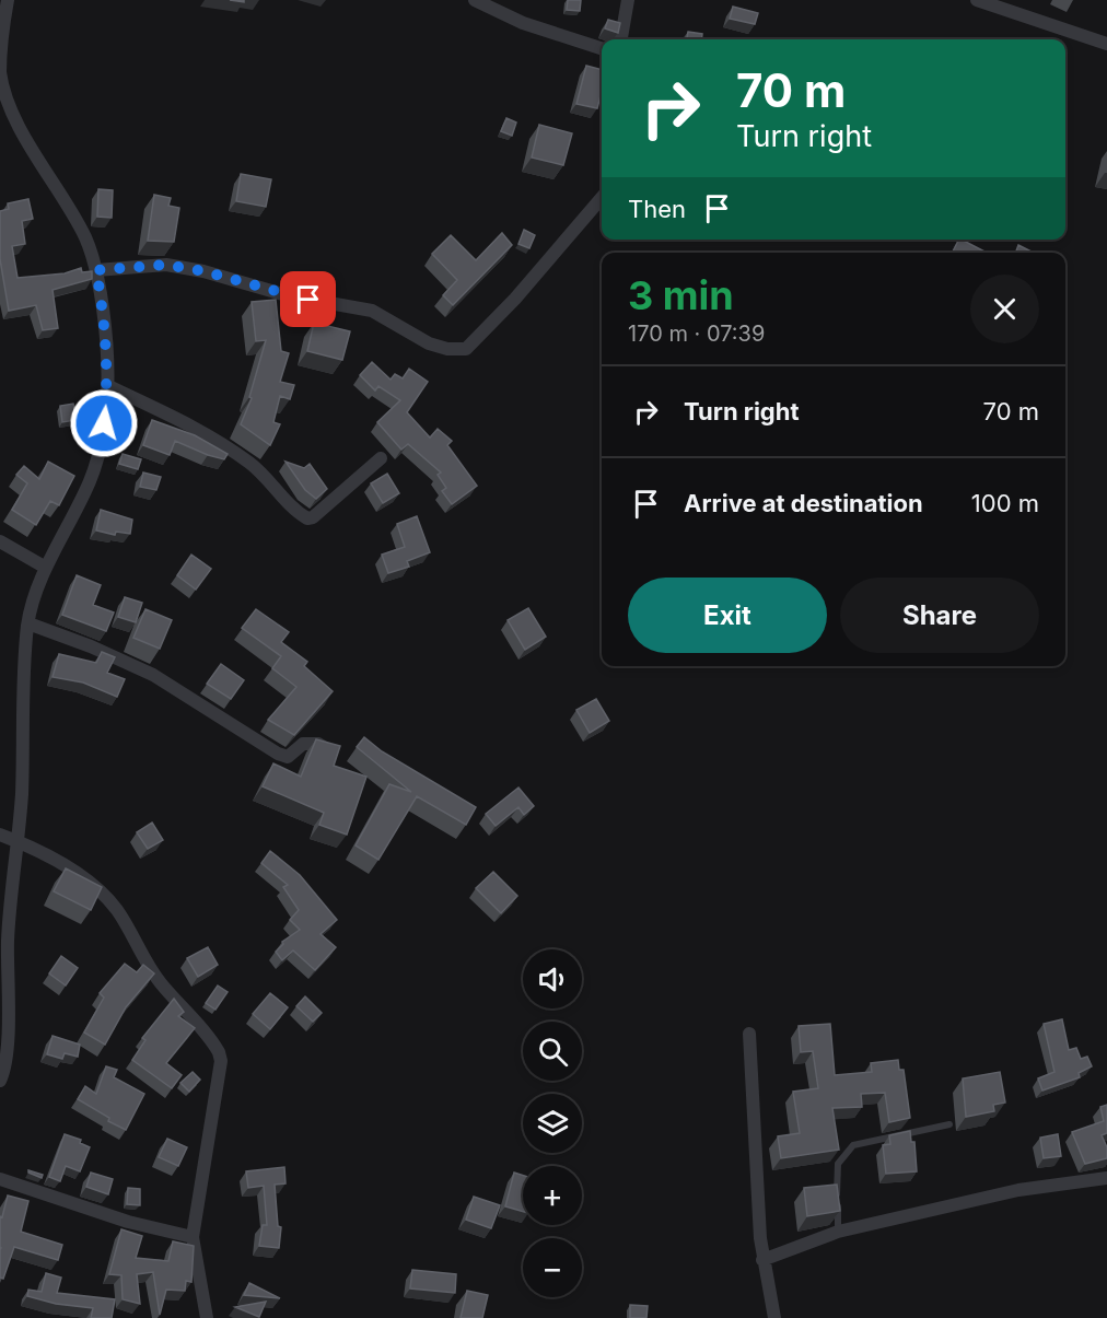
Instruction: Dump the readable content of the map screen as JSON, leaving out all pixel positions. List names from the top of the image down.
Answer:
{
  "page": {
    "turn": ["70 m", "Turn right"],
    "then": "Then",
    "heading": ["3 min", "170 m · 07:39"],
    "list": [
      {
        "name": "Turn right",
        "value": "70 m"
      },
      {
        "name": "Arrive at destination",
        "value": "100 m"
      }
    ],
    "buttons": ["Exit", "Share"],
    "map_buttons": ["+", "−"]
  }
}
